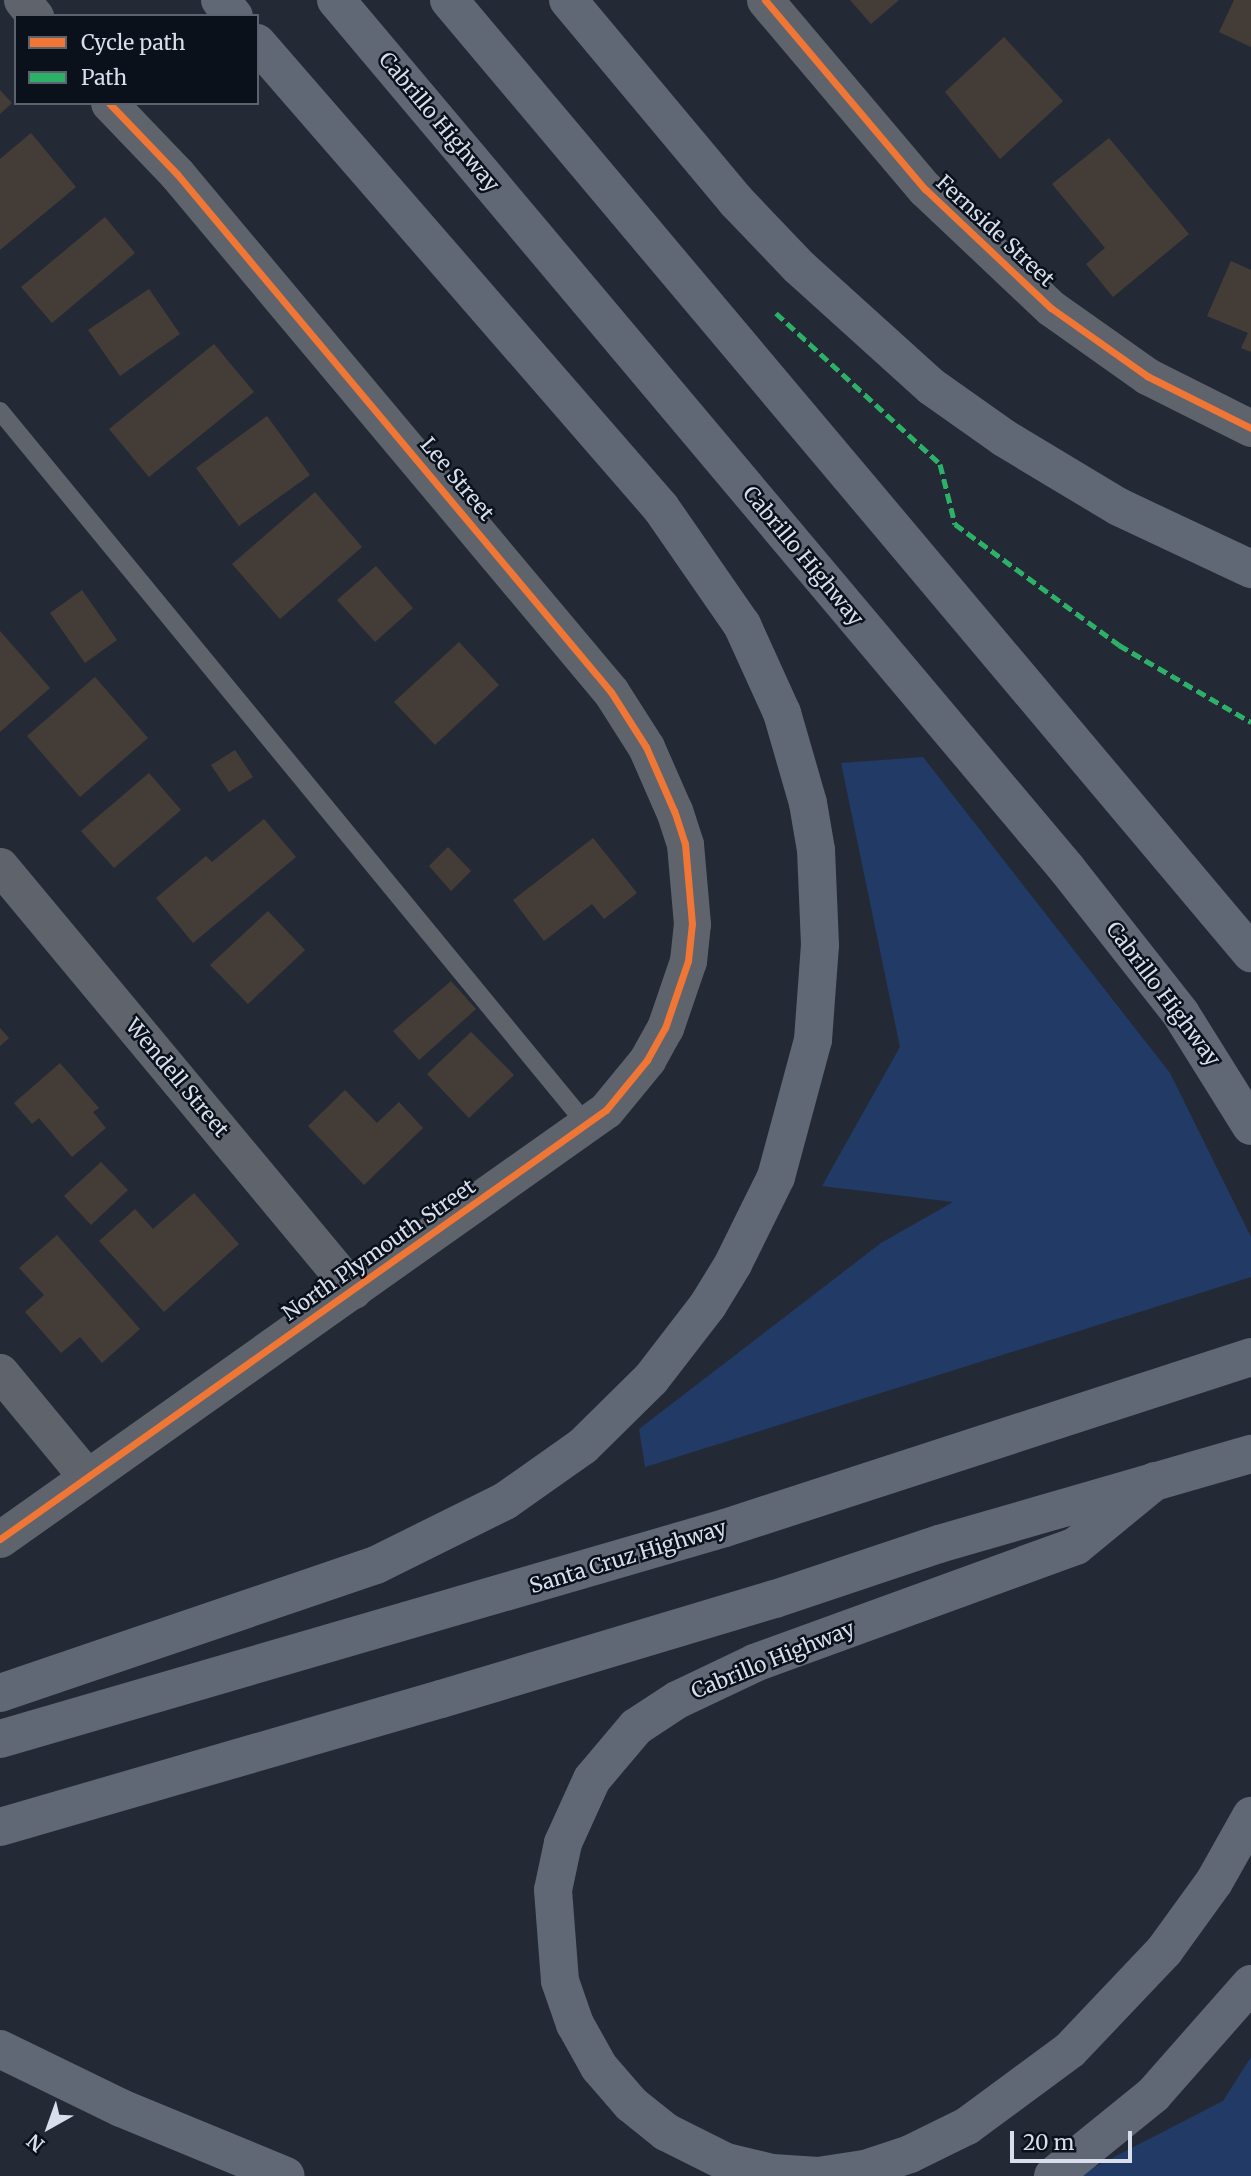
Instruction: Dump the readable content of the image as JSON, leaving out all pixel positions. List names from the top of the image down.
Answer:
{
  "streets": {
    "highway": ["Cabrillo Highway", "Santa Cruz Highway"],
    "street": [
      "Fernside Street",
      "Lee Street",
      "Wendell Street",
      "North Plymouth Street"
    ]
  },
  "crossings": [
    ["Lee Street", "North Plymouth Street"],
    ["Wendell Street", "North Plymouth Street"]
  ],
  "legend": ["Cycle path", "Path"],
  "scale_bar": "20 m",
  "north": "bottom left"
}
